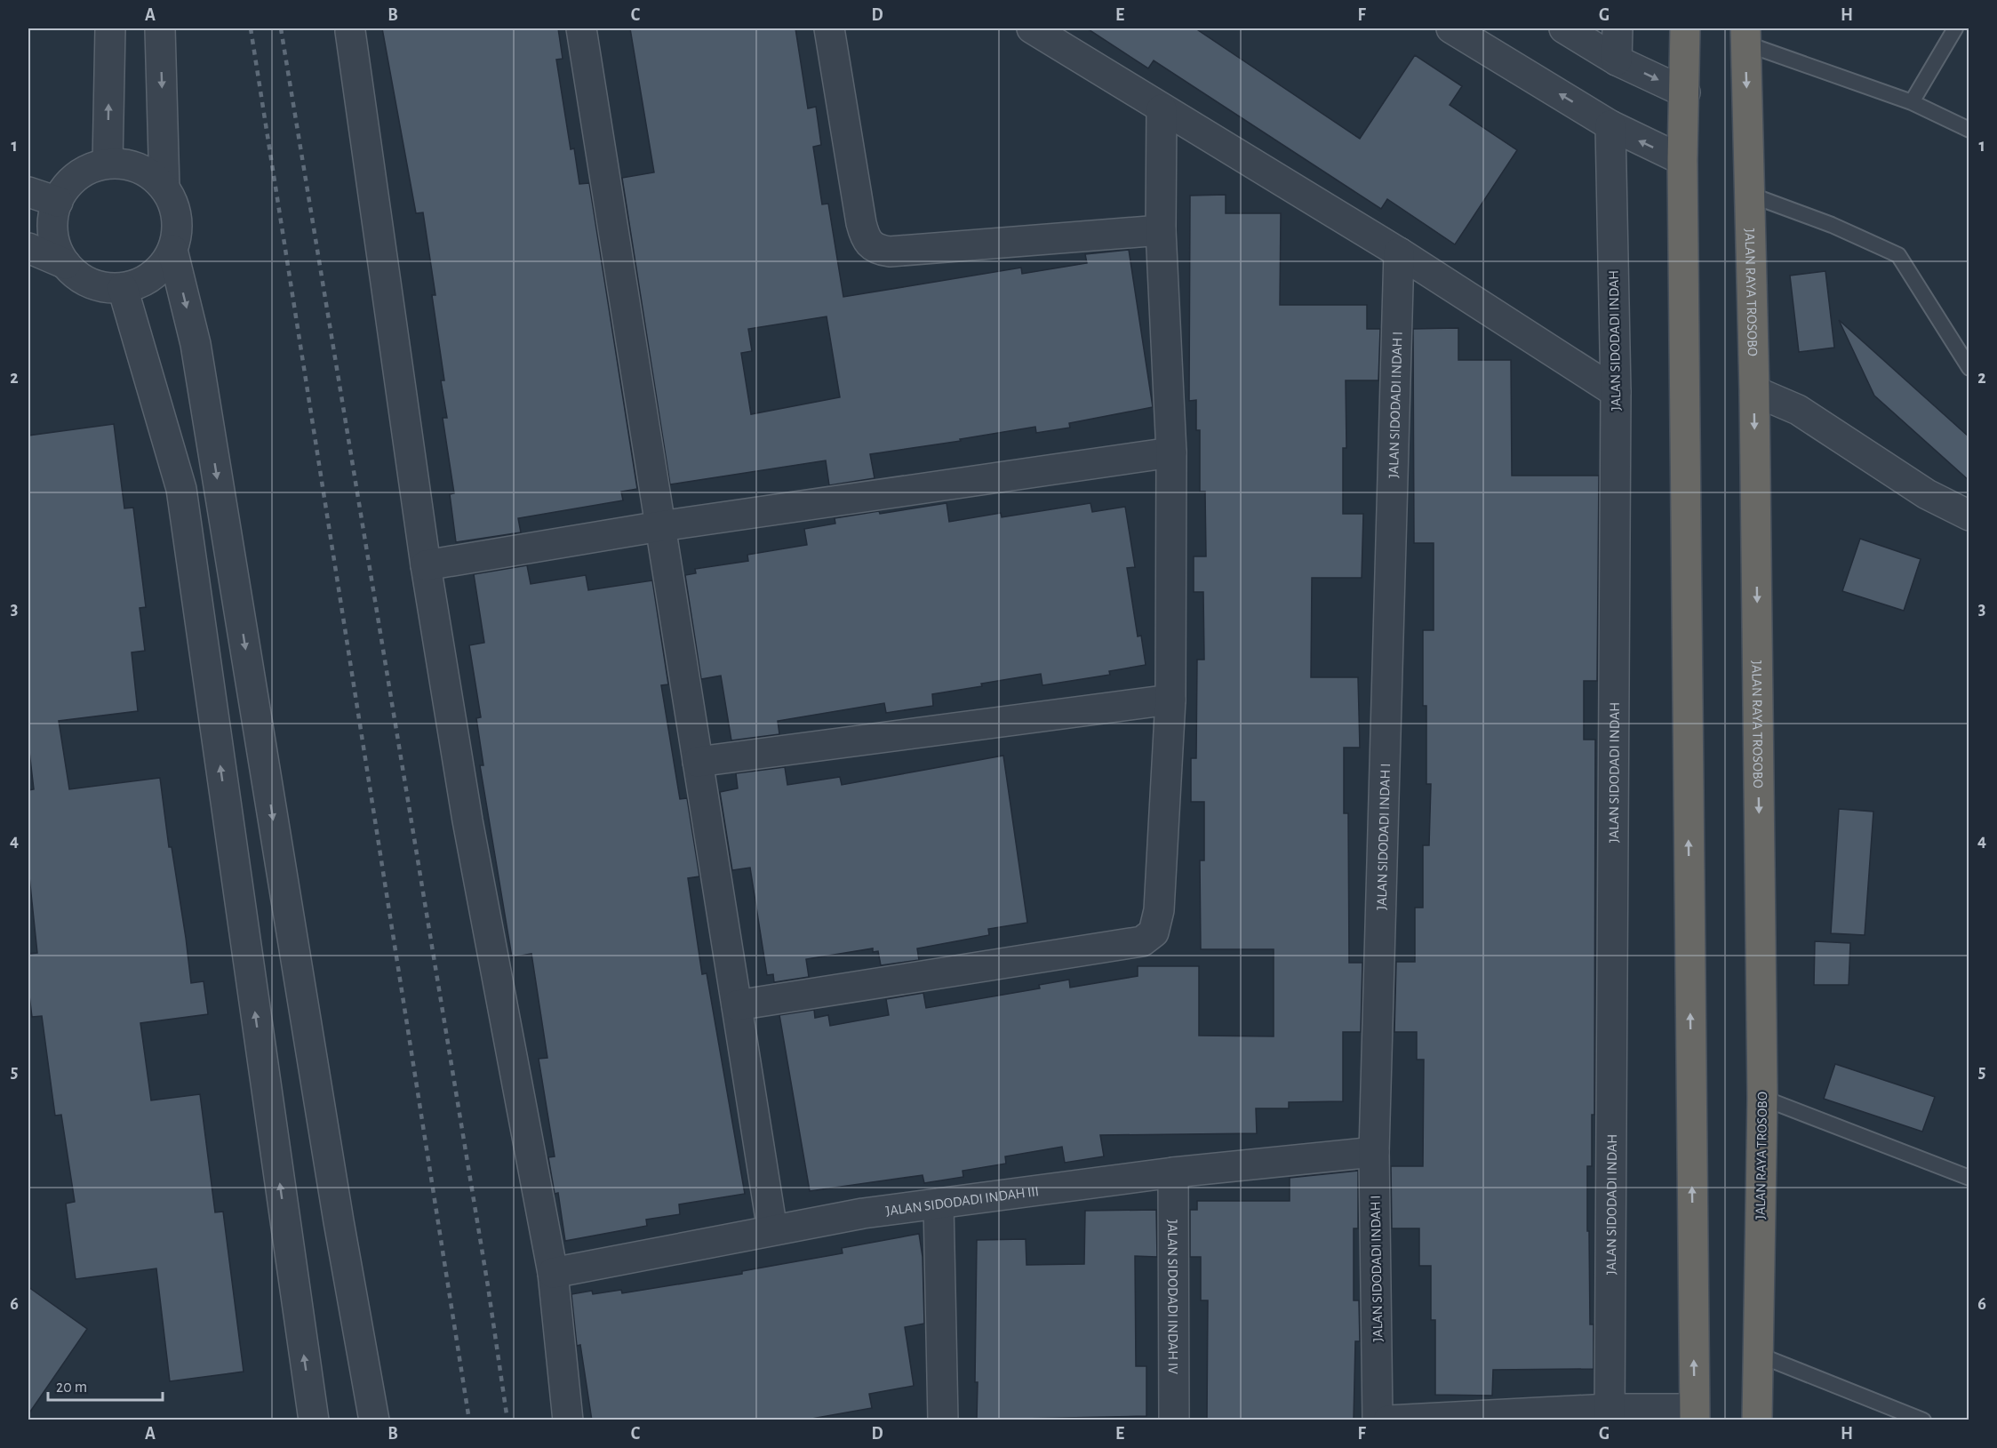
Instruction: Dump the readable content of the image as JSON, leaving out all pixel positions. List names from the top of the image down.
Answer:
{
  "streets": {
    "highway": ["JALAN RAYA TROSOBO"],
    "street": [
      "JALAN SIDODADI INDAH",
      "JALAN SIDODADI INDAH I",
      "JALAN SIDODADI INDAH III",
      "JALAN SIDODADI INDAH IV"
    ]
  },
  "crossings": [
    ["JALAN SIDODADI INDAH I", "JALAN SIDODADI INDAH III"],
    ["JALAN SIDODADI INDAH III", "JALAN SIDODADI INDAH IV"]
  ],
  "scale_bar": "20 m",
  "grid": {
    "columns": [
      "A",
      "B",
      "C",
      "D",
      "E",
      "F",
      "G",
      "H"
    ],
    "rows": [
      "1",
      "2",
      "3",
      "4",
      "5",
      "6"
    ]
  }
}
